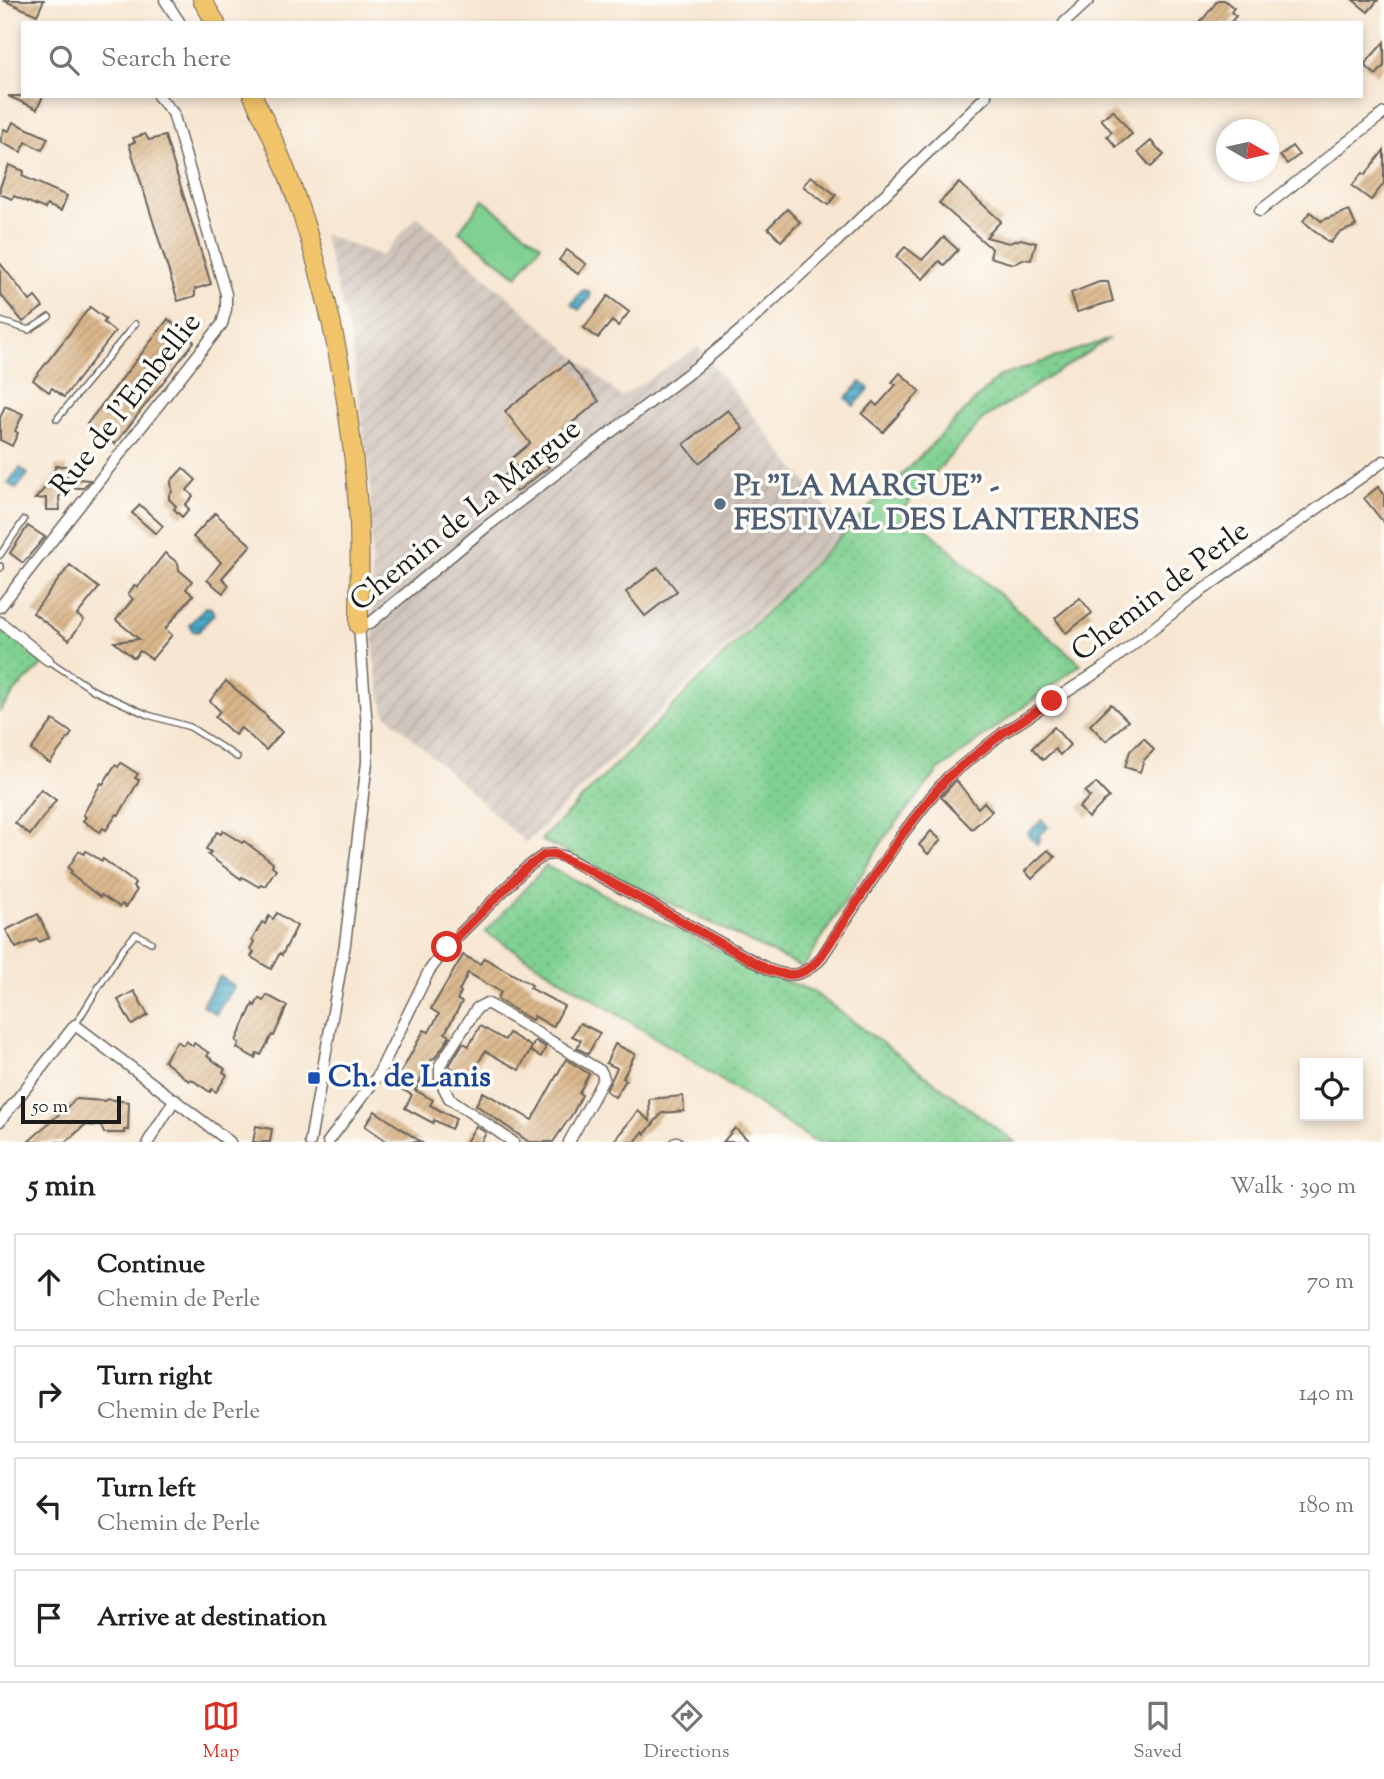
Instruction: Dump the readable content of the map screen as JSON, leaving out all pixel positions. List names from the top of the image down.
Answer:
{
  "streets": {
    "street": ["Rue de l'Embellie", "Chemin de La Margue", "Chemin de Perle"]
  },
  "places": {
    "other": ["P1 \"LA MARGUE\" - FESTIVAL DES LANTERNES"],
    "transit": ["Ch. de Lanis"]
  },
  "scale_bar": "50 m",
  "north": "right",
  "page": {
    "search": "Search here",
    "scale": "50 m",
    "heading": ["5 min", "Walk · 390 m"],
    "list": [
      ["Continue", "Chemin de Perle", "70 m"],
      ["Turn right", "Chemin de Perle", "140 m"],
      ["Turn left", "Chemin de Perle", "180 m"],
      "Arrive at destination"
    ],
    "nav": ["Map", "Directions", "Saved"]
  }
}
